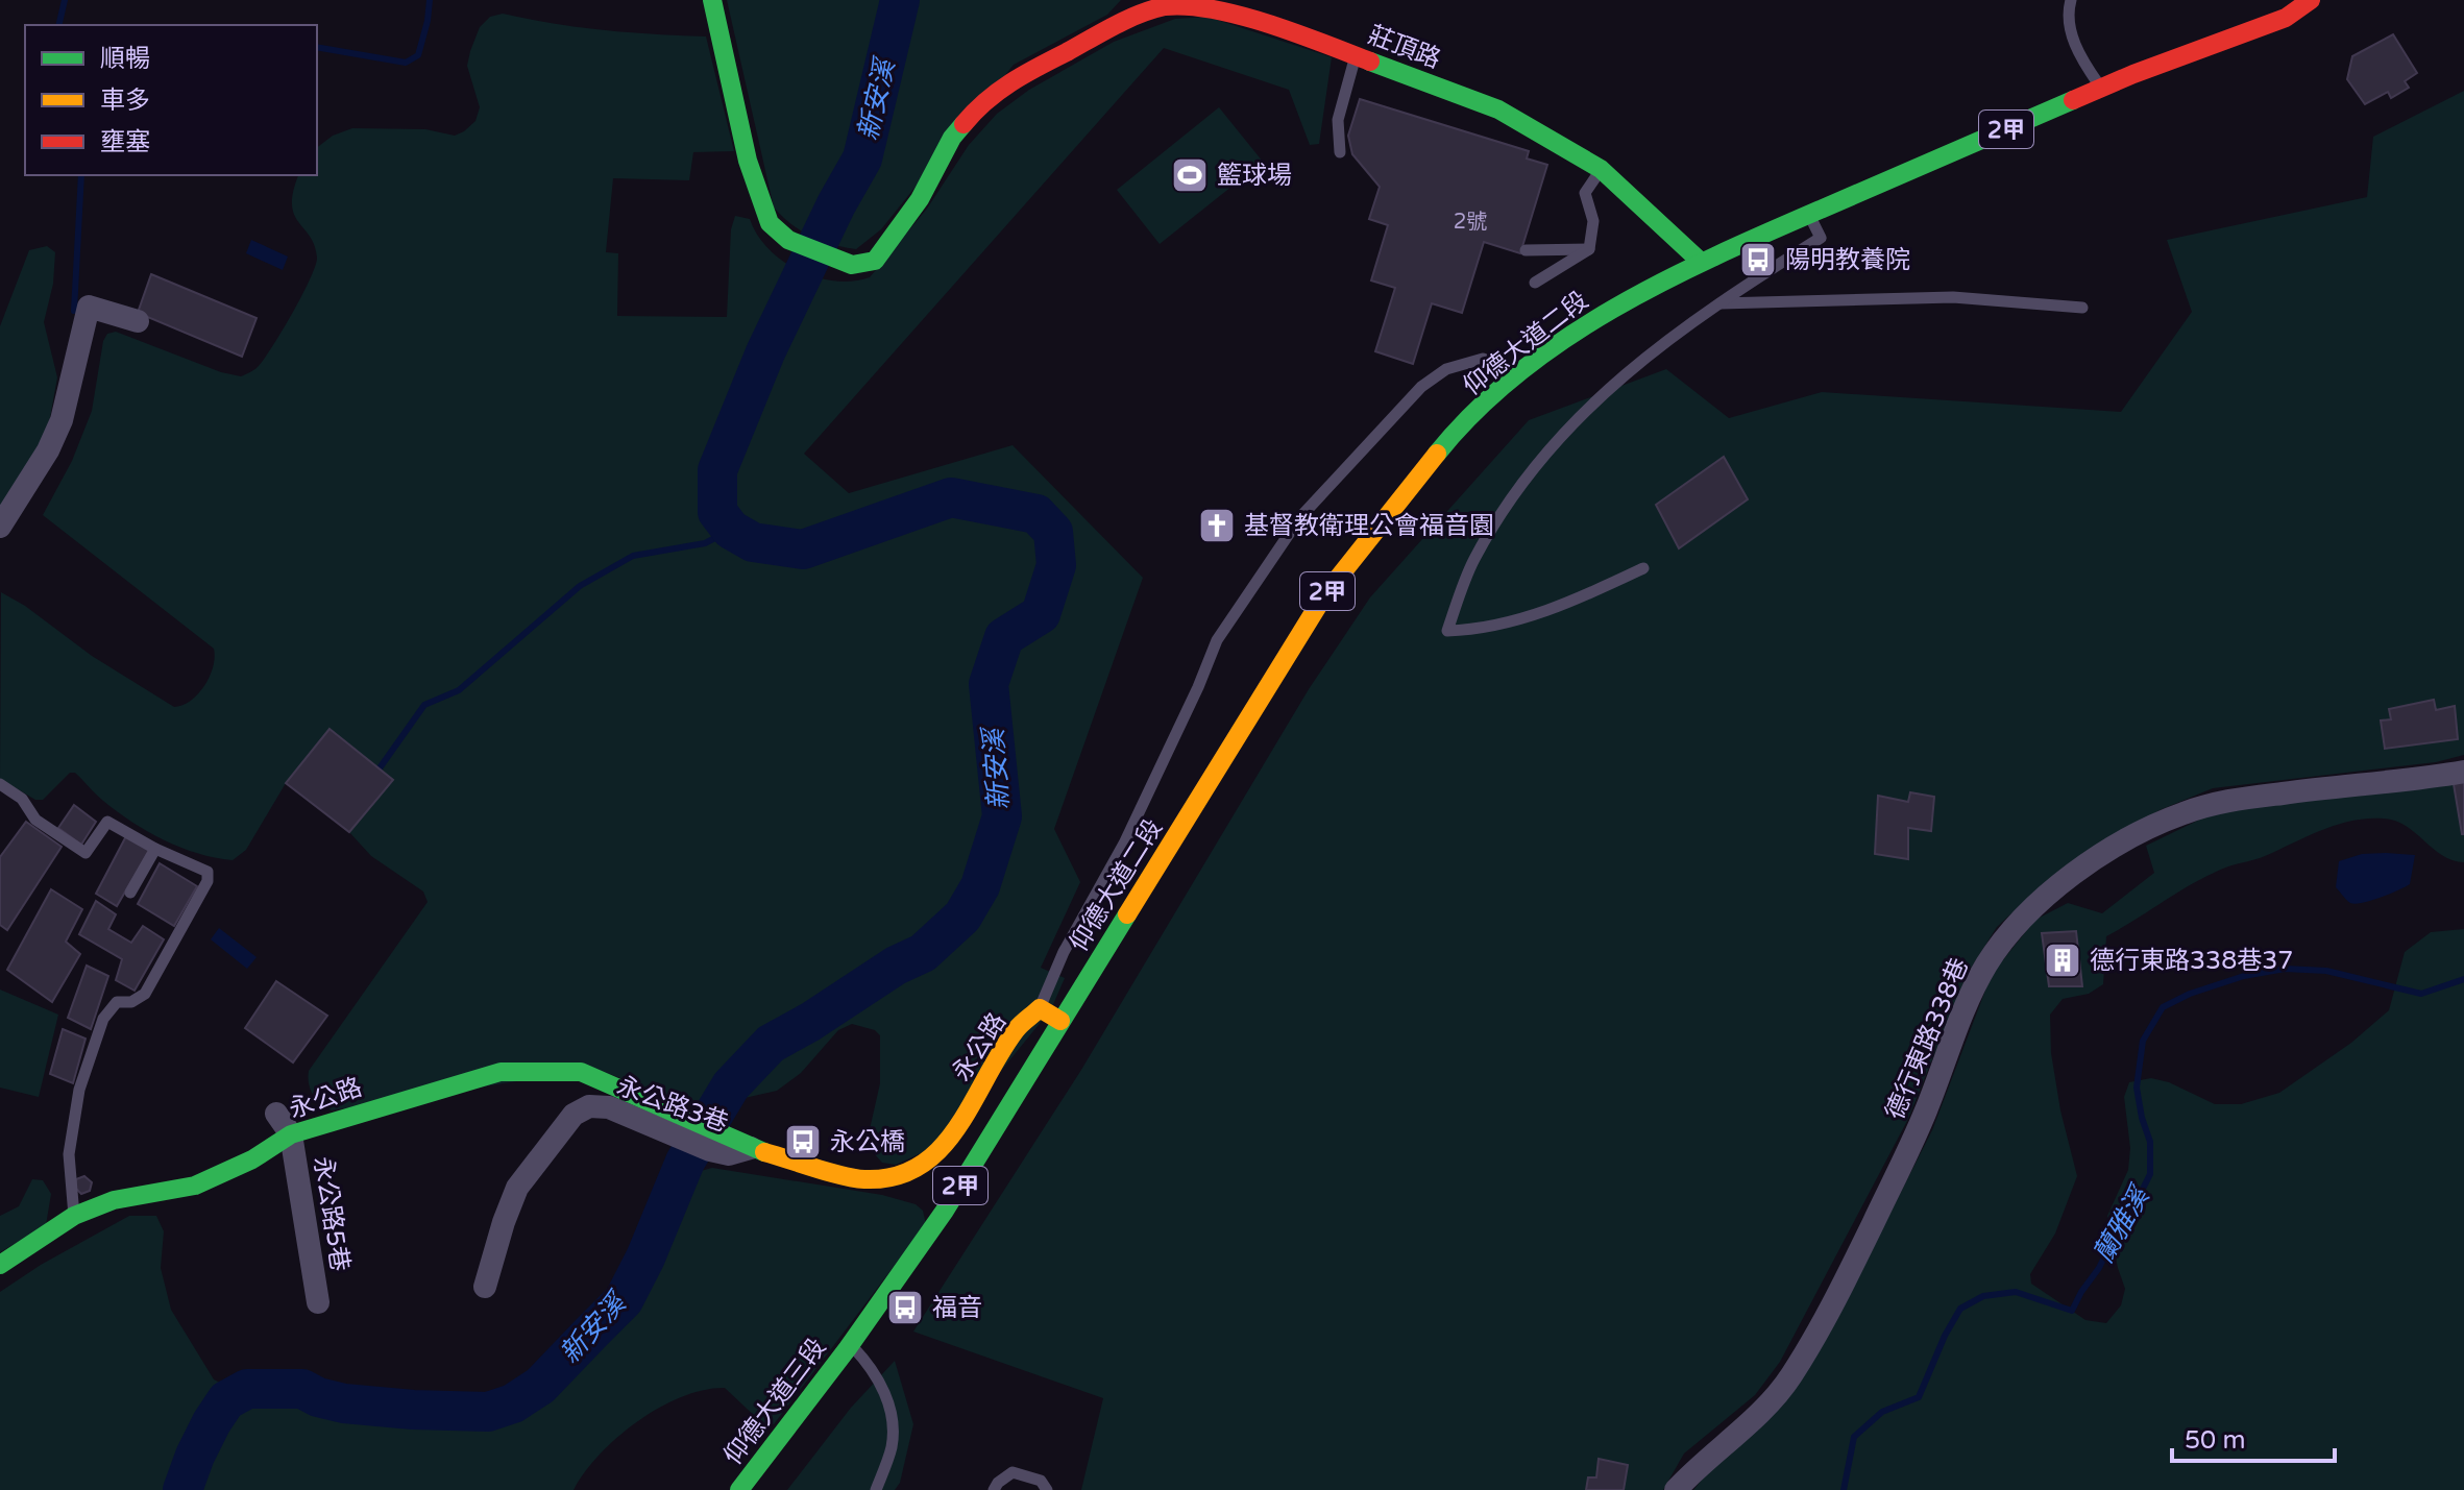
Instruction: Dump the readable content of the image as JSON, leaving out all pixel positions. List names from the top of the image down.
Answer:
{
  "streets": {
    "street": [
      "莊頂路",
      "2甲",
      "仰德大道二段",
      "德行東路338巷",
      "永公路",
      "永公路3巷",
      "永公路5巷",
      "仰德大道三段"
    ]
  },
  "crossings": [
    ["莊頂路", "仰德大道二段"],
    ["仰德大道二段", "永公路"],
    ["仰德大道二段", "仰德大道三段"],
    ["永公路", "永公路3巷"],
    ["永公路", "永公路5巷"]
  ],
  "water": ["新安溪", "蘭雅溪"],
  "places": {
    "sports": ["籃球場"],
    "bus stop": ["陽明教養院", "永公橋", "福音"],
    "church": ["基督教衛理公會福音園"],
    "building": ["德行東路338巷37"]
  },
  "house_numbers": ["2號"],
  "legend": ["順暢", "車多", "壅塞"],
  "scale_bar": "50 m"
}
